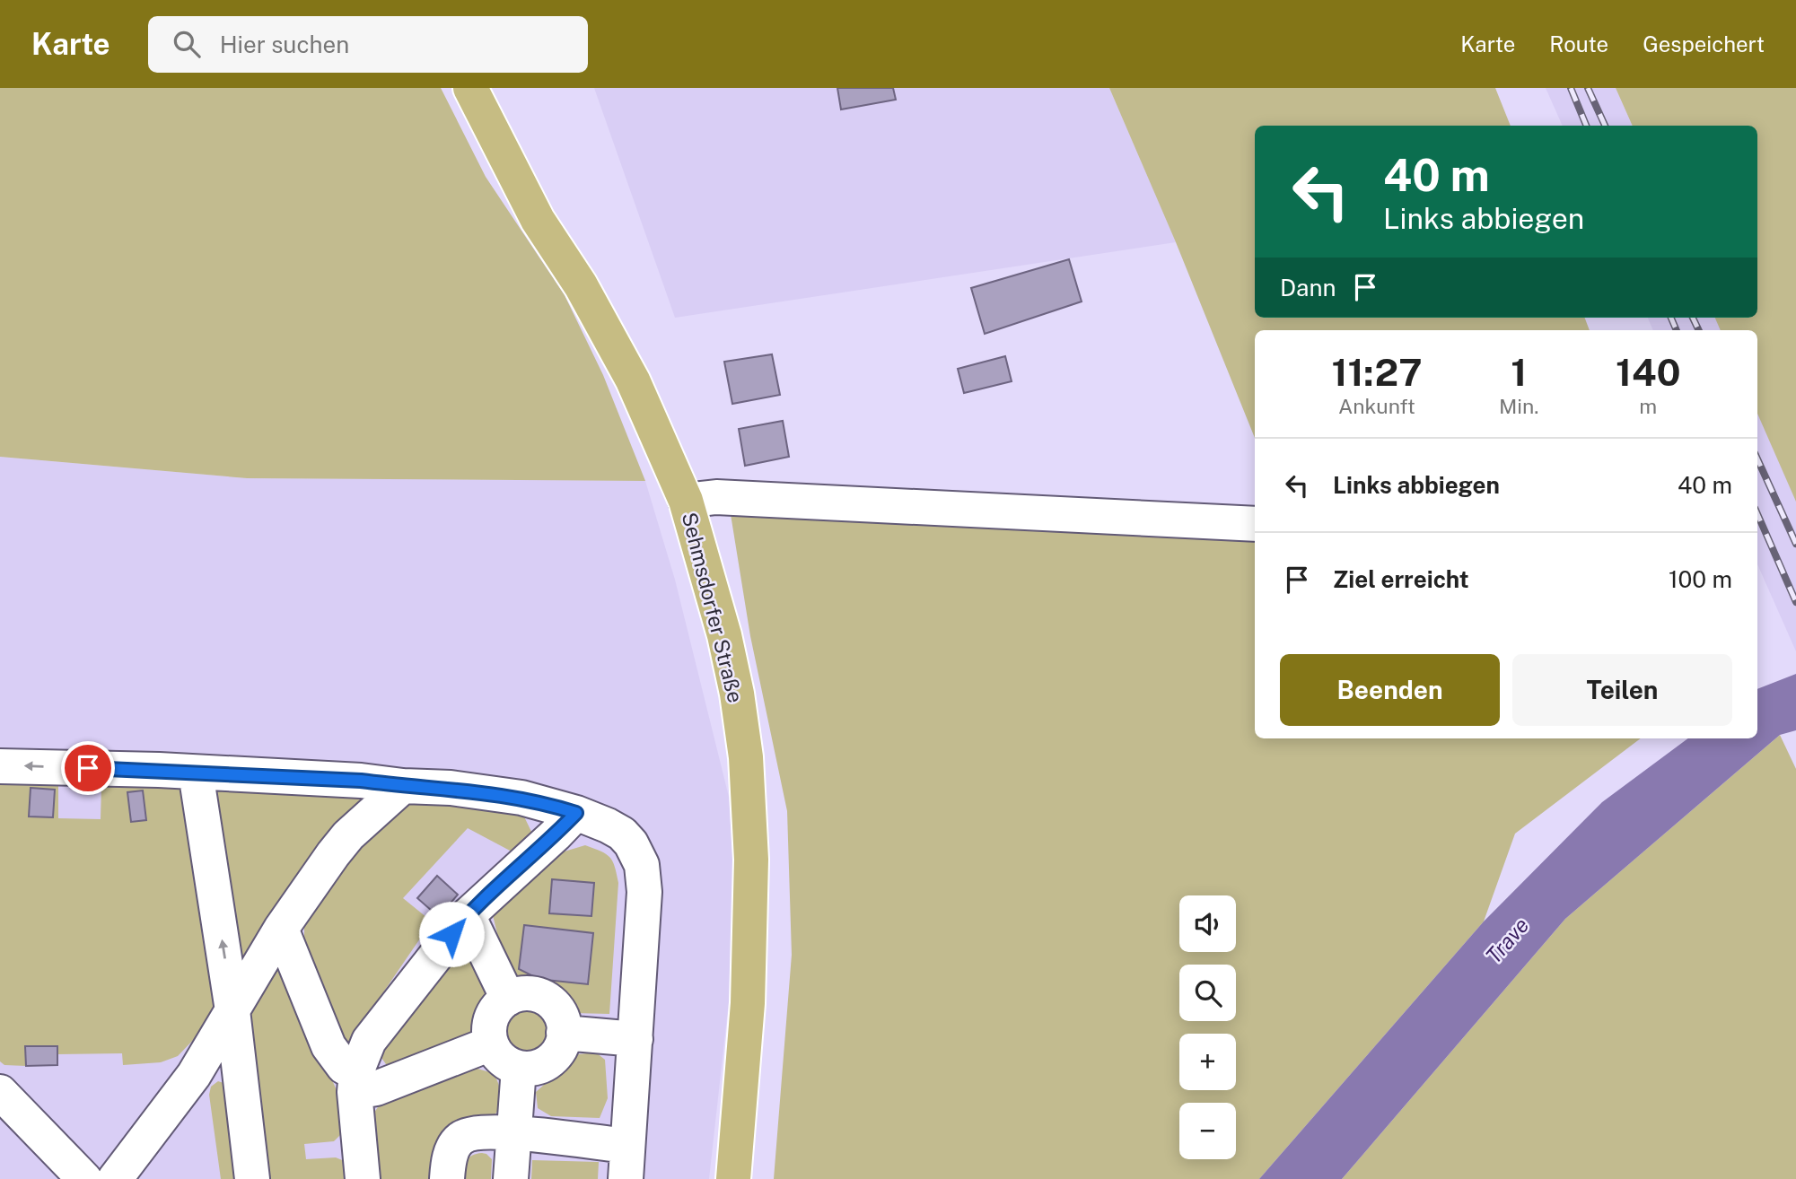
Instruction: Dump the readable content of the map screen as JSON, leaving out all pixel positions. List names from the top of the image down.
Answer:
{
  "streets": {
    "main road": ["Sehmsdorfer Straße"]
  },
  "water": ["Trave"],
  "page": {
    "header": "Karte",
    "search": "Hier suchen",
    "nav": ["Karte", "Route", "Gespeichert"],
    "turn": ["40 m", "Links abbiegen"],
    "then": "Dann",
    "eta": [
      "11:27",
      "Ankunft",
      "1",
      "Min.",
      "140",
      "m"
    ],
    "list": [
      {
        "name": "Links abbiegen",
        "value": "40 m"
      },
      {
        "name": "Ziel erreicht",
        "value": "100 m"
      }
    ],
    "buttons": ["Beenden", "Teilen"],
    "map_buttons": ["+", "−"]
  }
}
